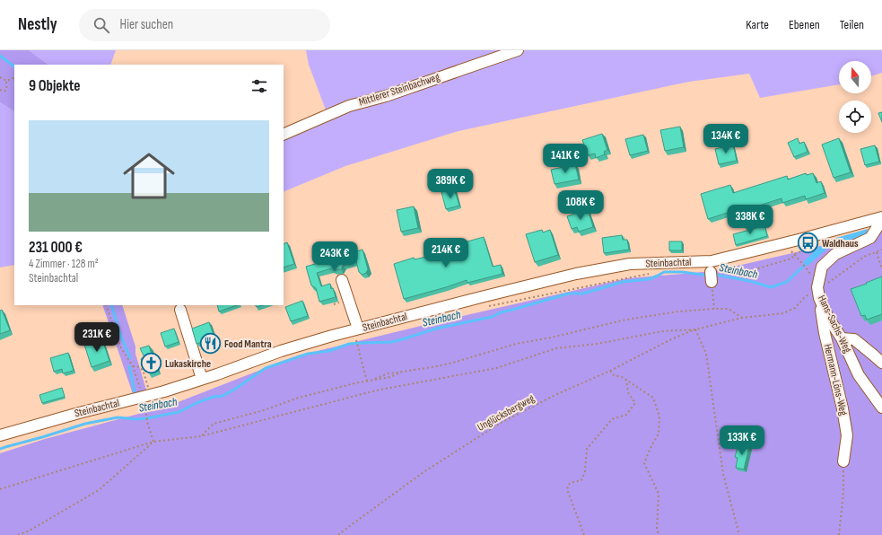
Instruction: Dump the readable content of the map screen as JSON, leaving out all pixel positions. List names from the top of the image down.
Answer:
{
  "streets": {
    "street": [
      "Mittlerer Steinbachweg",
      "Steinbachtal",
      "Hans-Sachs-Weg",
      "Hermann-Löns-Weg"
    ],
    "path": ["Unglücksbergweg"]
  },
  "crossings": [
    ["Steinbachtal", "Hans-Sachs-Weg"],
    ["Hans-Sachs-Weg", "Hermann-Löns-Weg"]
  ],
  "water": ["Steinbach"],
  "places": {
    "bus stop": ["Waldhaus"],
    "restaurant": ["Food Mantra"],
    "church": ["Lukaskirche"]
  },
  "north": "top",
  "page": {
    "header": "Nestly",
    "search": "Hier suchen",
    "nav": ["Karte", "Ebenen", "Teilen"],
    "heading": "9 Objekte",
    "list": [
      {
        "name": "231 000 €",
        "note": "4 Zimmer · 128 m² · Steinbachtal"
      }
    ],
    "price": [
      "134K €",
      "141K €",
      "389K €",
      "108K €",
      "338K €",
      "214K €",
      "243K €",
      "231K €",
      "133K €"
    ]
  }
}
